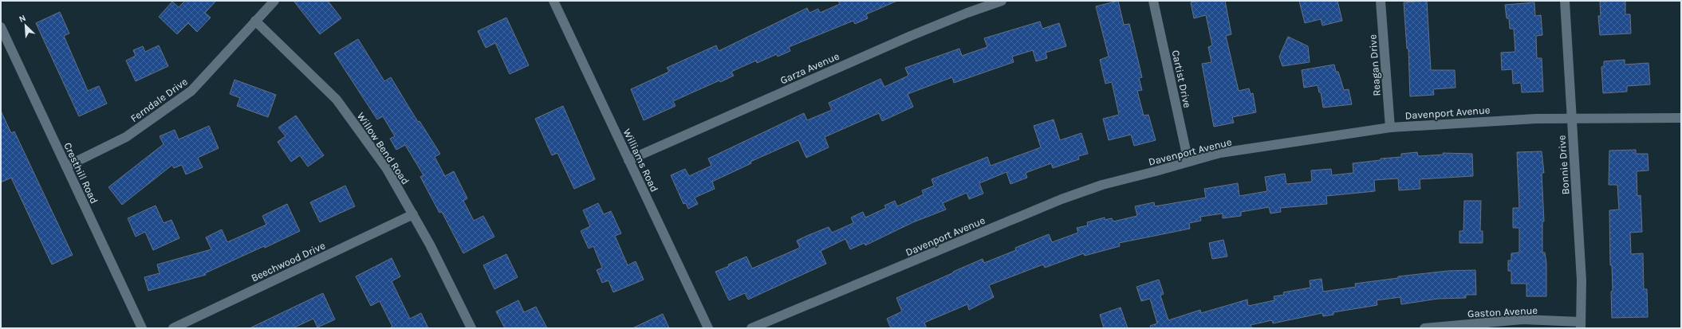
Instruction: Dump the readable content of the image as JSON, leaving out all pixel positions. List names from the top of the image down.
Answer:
{
  "streets": {
    "street": [
      "Reagan Drive",
      "Garza Avenue",
      "Cartist Drive",
      "Ferndale Drive",
      "Davenport Avenue",
      "Willow Bend Road",
      "Williams Road",
      "Bonnie Drive",
      "Cresthill Road",
      "Beechwood Drive",
      "Gaston Avenue"
    ]
  },
  "crossings": [
    ["Reagan Drive", "Davenport Avenue"],
    ["Garza Avenue", "Williams Road"],
    ["Cartist Drive", "Davenport Avenue"],
    ["Ferndale Drive", "Willow Bend Road"],
    ["Ferndale Drive", "Cresthill Road"],
    ["Davenport Avenue", "Bonnie Drive"],
    ["Willow Bend Road", "Beechwood Drive"],
    ["Bonnie Drive", "Gaston Avenue"]
  ],
  "north": "top left"
}
